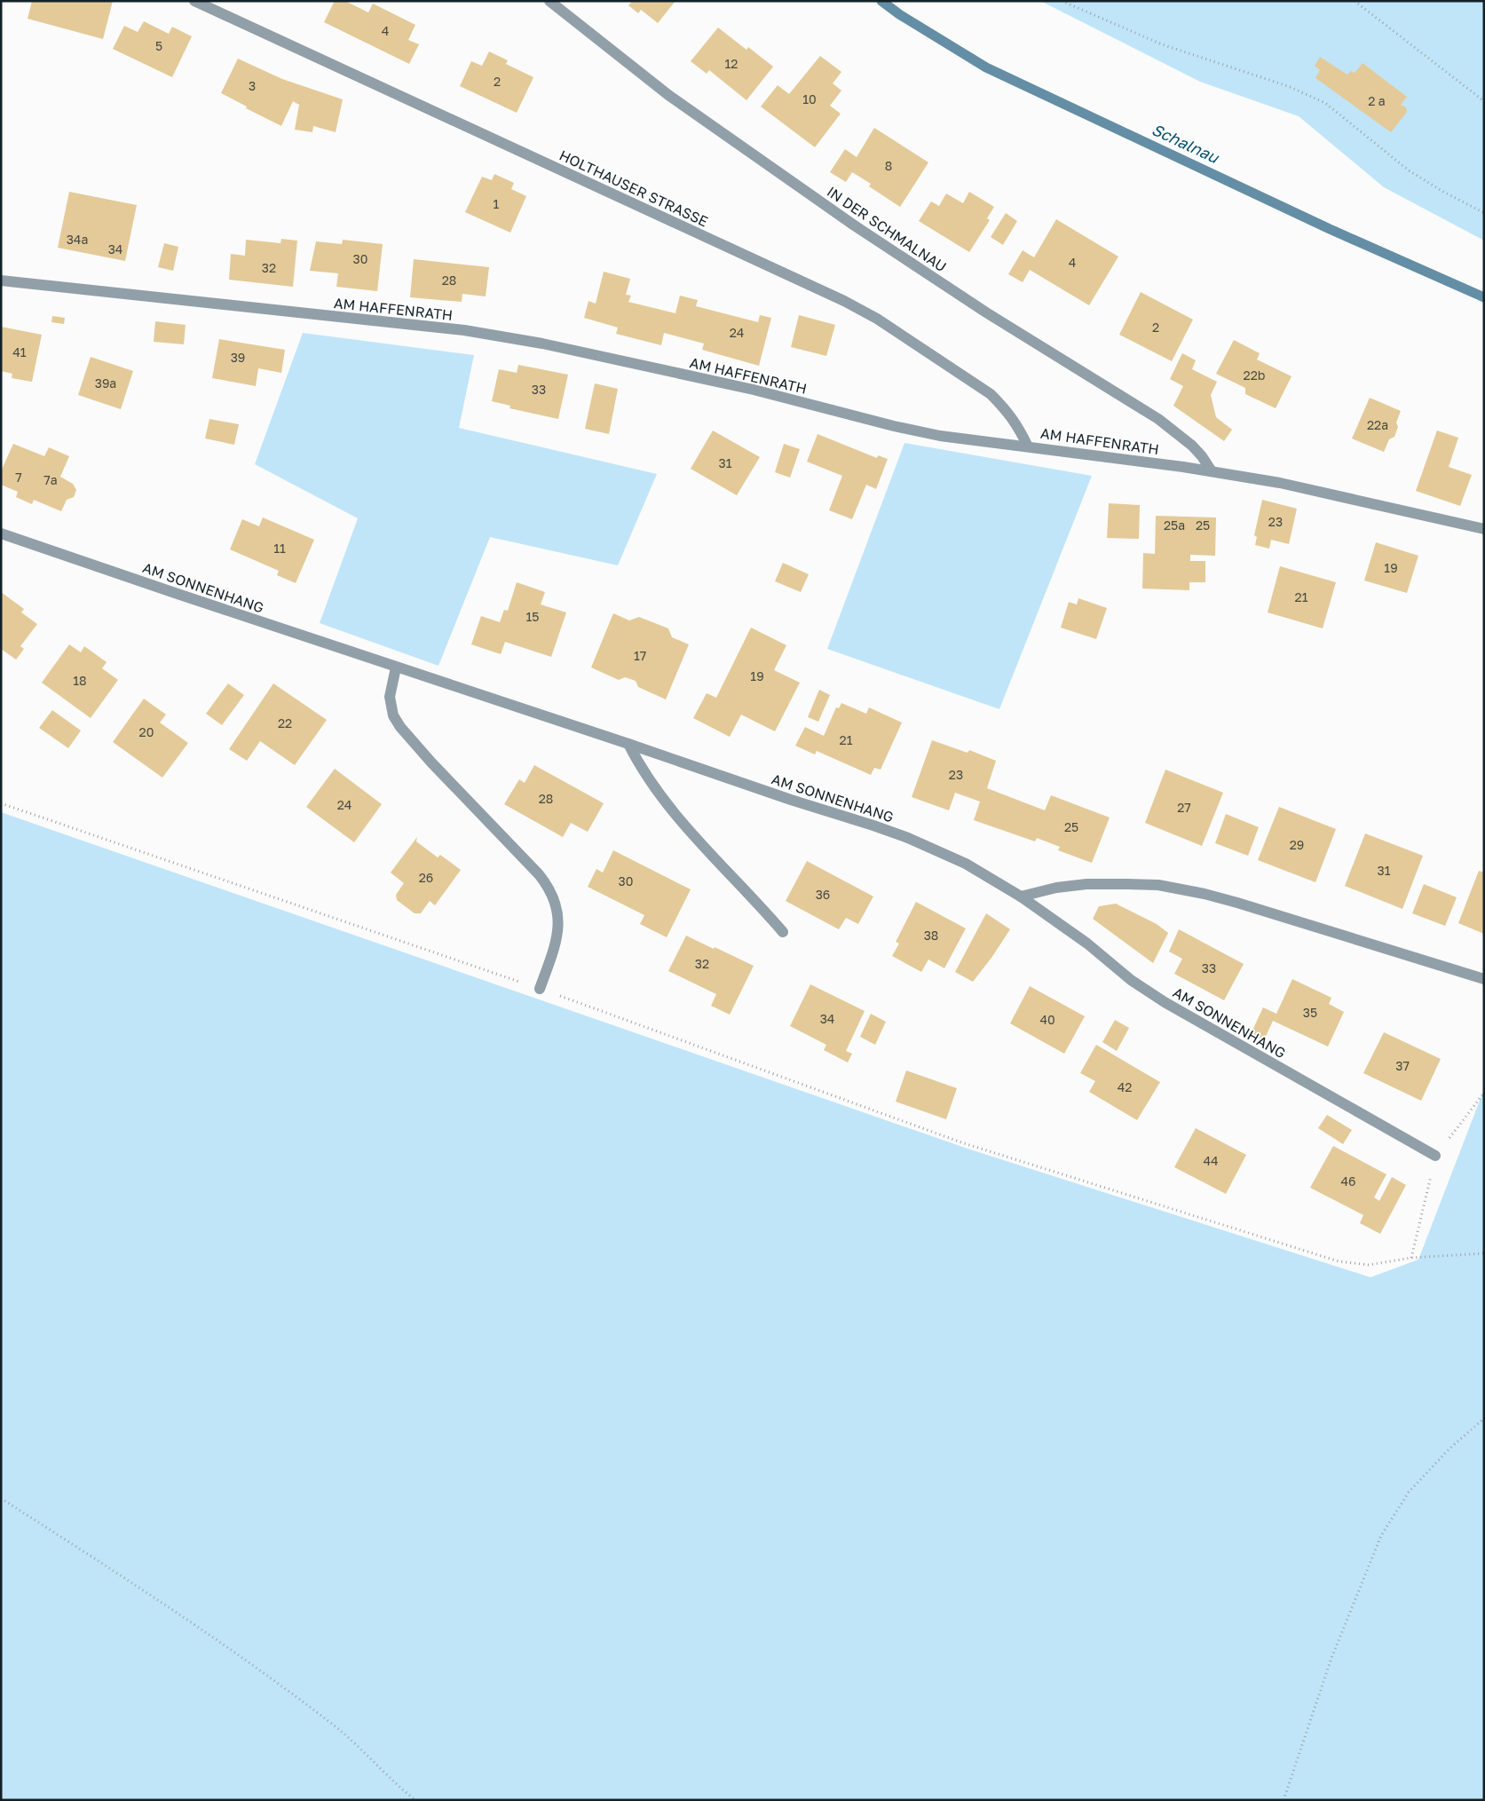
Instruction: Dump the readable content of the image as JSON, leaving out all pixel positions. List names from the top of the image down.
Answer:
{
  "streets": {
    "street": [
      "HOLTHAUSER STRASSE",
      "IN DER SCHMALNAU",
      "AM HAFFENRATH",
      "AM SONNENHANG"
    ]
  },
  "crossings": [
    ["HOLTHAUSER STRASSE", "AM HAFFENRATH"],
    ["IN DER SCHMALNAU", "AM HAFFENRATH"]
  ],
  "water": ["Schalnau"],
  "house_numbers": [
    "4",
    "5",
    "12",
    "2",
    "3",
    "10",
    "2 a",
    "8",
    "1",
    "34a",
    "34",
    "30",
    "4",
    "32",
    "28",
    "2",
    "24",
    "41",
    "39",
    "22b",
    "39a",
    "33",
    "22a",
    "31",
    "7",
    "7a",
    "23",
    "25a",
    "25",
    "11",
    "19",
    "21",
    "15",
    "17",
    "19",
    "18",
    "22",
    "20",
    "21",
    "23",
    "28",
    "24",
    "27",
    "25",
    "29",
    "31",
    "26",
    "30",
    "36",
    "38",
    "32",
    "33",
    "35",
    "34",
    "40",
    "37",
    "42",
    "44",
    "46"
  ]
}
